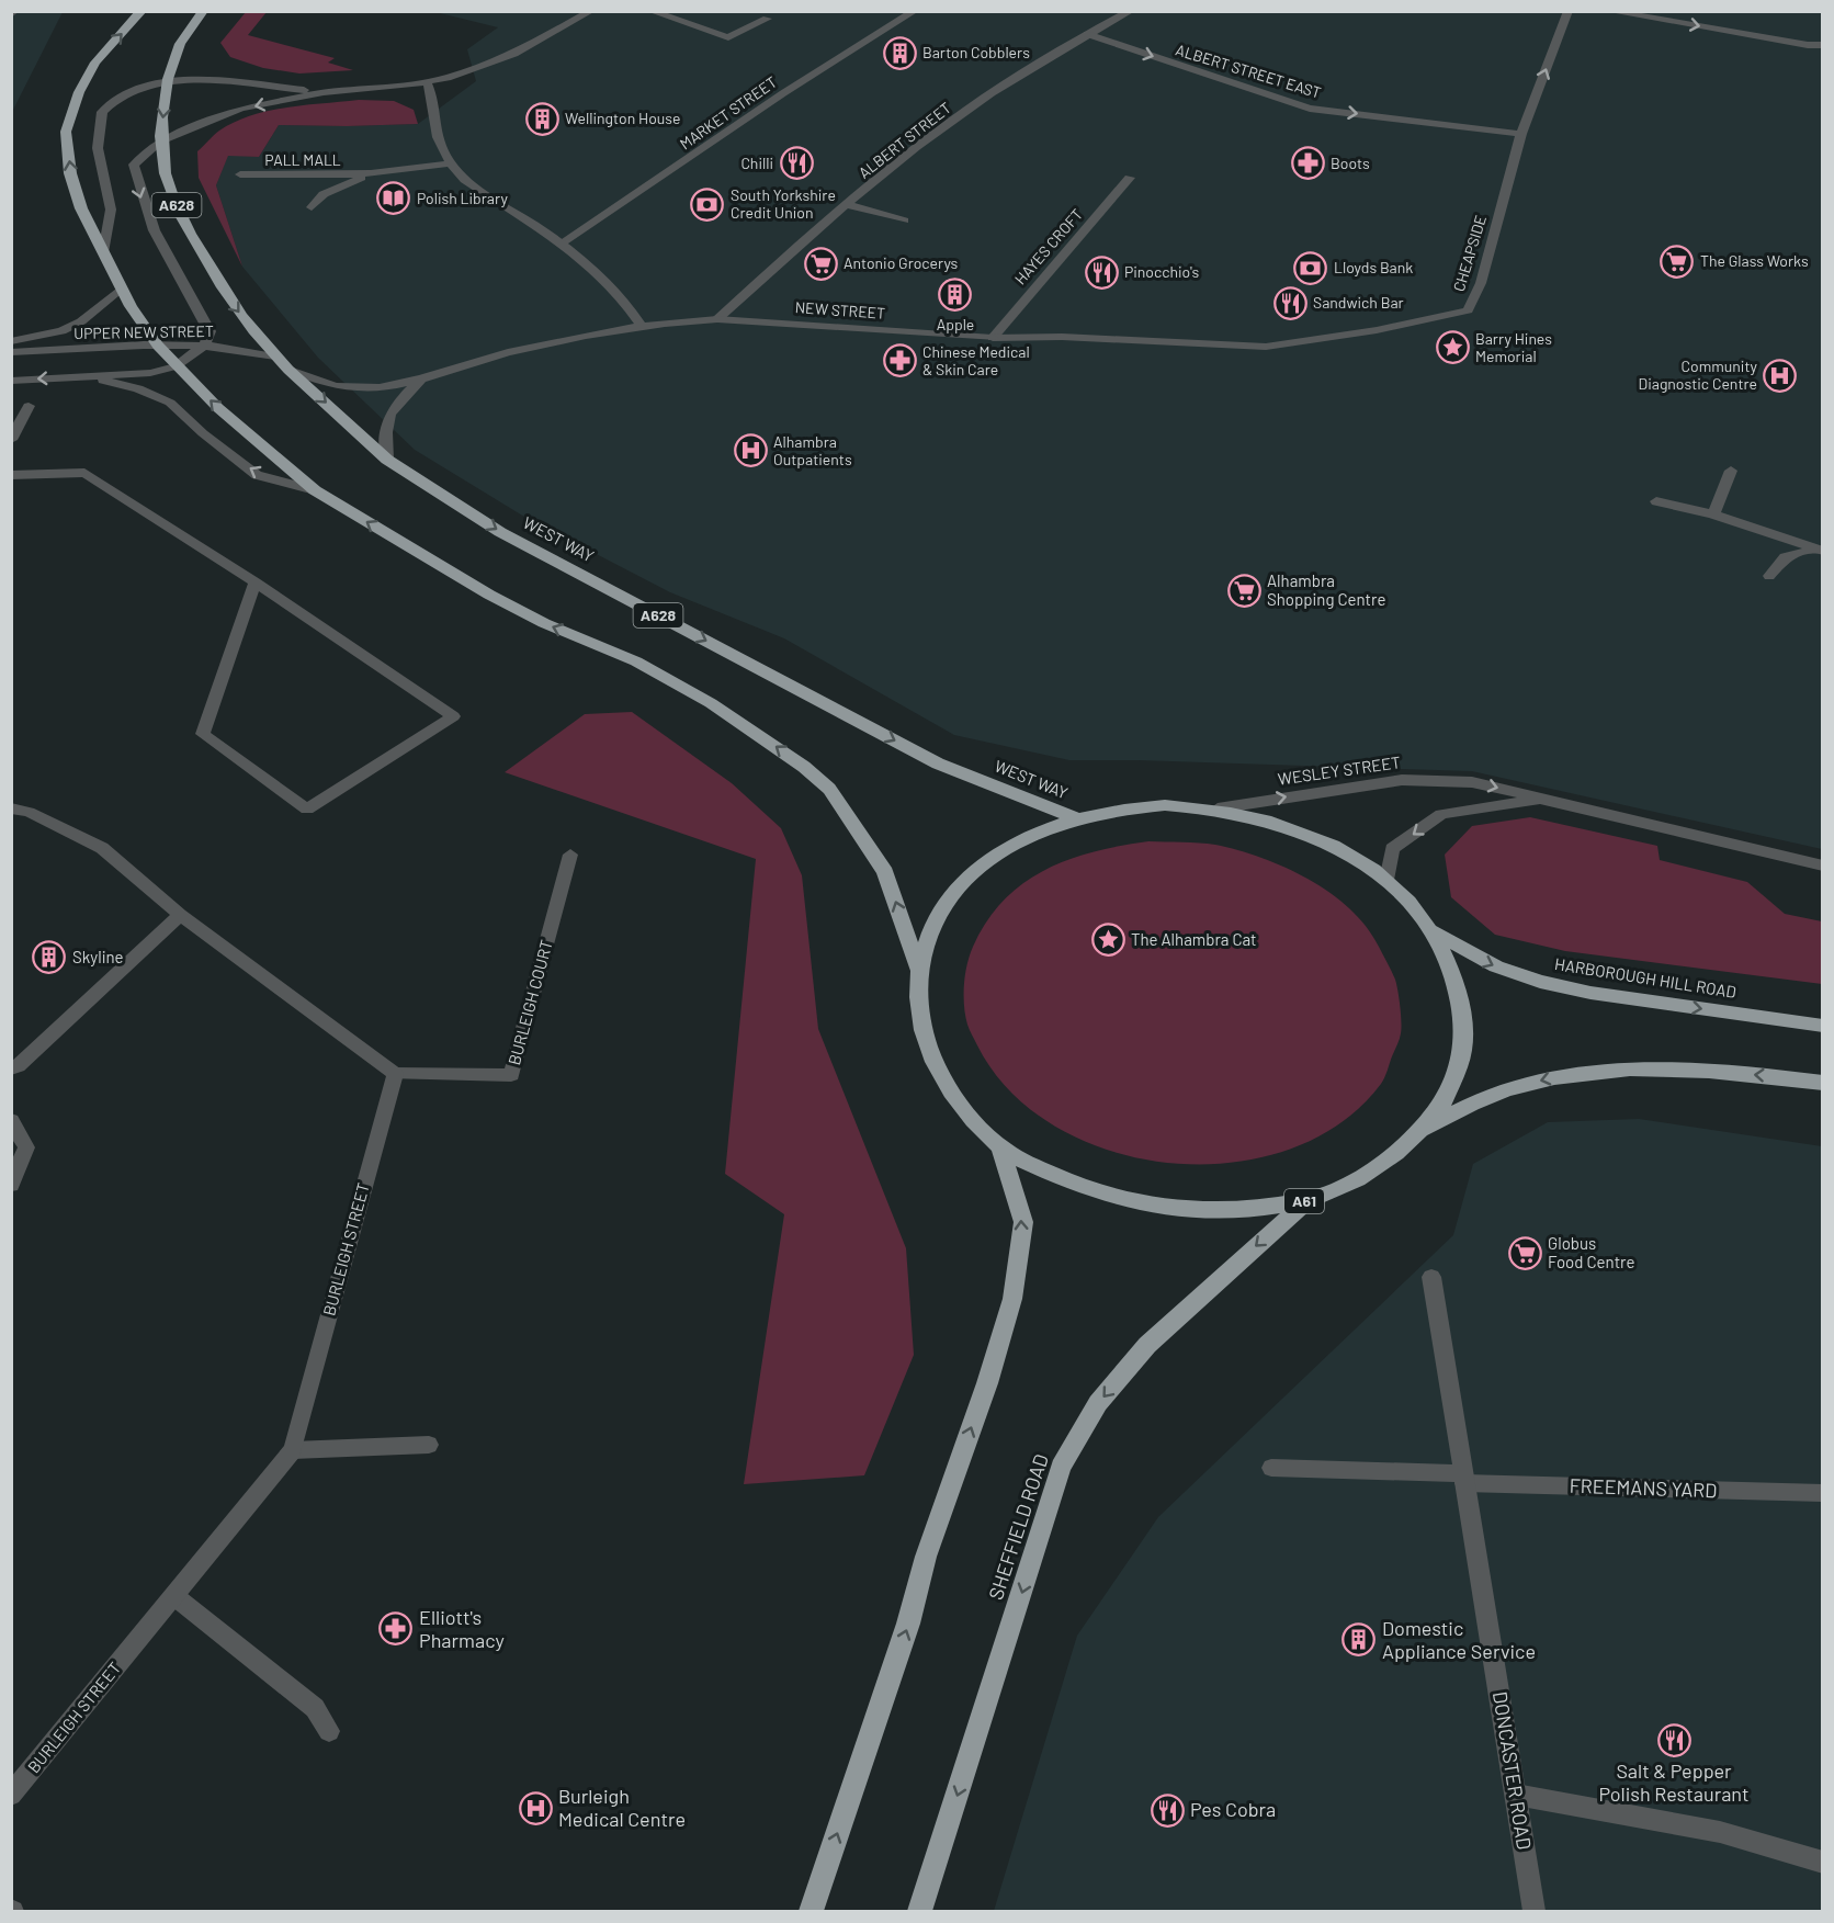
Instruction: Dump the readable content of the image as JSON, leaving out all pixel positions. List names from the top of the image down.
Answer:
{
  "streets": {
    "highway": [
      "A628",
      "WEST WAY",
      "HARBOROUGH HILL ROAD",
      "A61",
      "SHEFFIELD ROAD"
    ],
    "street": [
      "ALBERT STREET EAST",
      "MARKET STREET",
      "ALBERT STREET",
      "PALL MALL",
      "HAYES CROFT",
      "CHEAPSIDE",
      "NEW STREET",
      "UPPER NEW STREET",
      "WESLEY STREET",
      "BURLEIGH COURT",
      "BURLEIGH STREET",
      "FREEMANS YARD",
      "DONCASTER ROAD"
    ]
  },
  "crossings": [
    ["ALBERT STREET EAST", "ALBERT STREET"],
    ["ALBERT STREET EAST", "CHEAPSIDE"],
    ["ALBERT STREET", "NEW STREET"],
    ["HAYES CROFT", "NEW STREET"],
    ["CHEAPSIDE", "NEW STREET"],
    ["NEW STREET", "WEST WAY"],
    ["UPPER NEW STREET", "WEST WAY"],
    ["WEST WAY", "A61"],
    ["WESLEY STREET", "A61"],
    ["HARBOROUGH HILL ROAD", "A61"],
    ["BURLEIGH COURT", "BURLEIGH STREET"],
    ["A61", "SHEFFIELD ROAD"],
    ["FREEMANS YARD", "DONCASTER ROAD"]
  ],
  "one_way": ["ALBERT STREET EAST"],
  "places": {
    "building": [
      "Barton Cobblers",
      "Wellington House",
      "Apple",
      "Skyline",
      "Domestic Appliance Service"
    ],
    "restaurant": [
      "Chilli",
      "Pinocchio's",
      "Sandwich Bar",
      "Salt & Pepper Polish Restaurant",
      "Pes Cobra"
    ],
    "pharmacy": ["Boots", "Chinese Medical & Skin Care", "Elliott's Pharmacy"],
    "library": ["Polish Library"],
    "bank": ["South Yorkshire Credit Union", "Lloyds Bank"],
    "supermarket": [
      "The Glass Works",
      "Antonio Grocerys",
      "Alhambra Shopping Centre",
      "Globus Food Centre"
    ],
    "place": ["Barry Hines Memorial", "The Alhambra Cat"],
    "hospital": ["Community Diagnostic Centre", "Alhambra Outpatients", "Burleigh Medical Centre"]
  }
}
